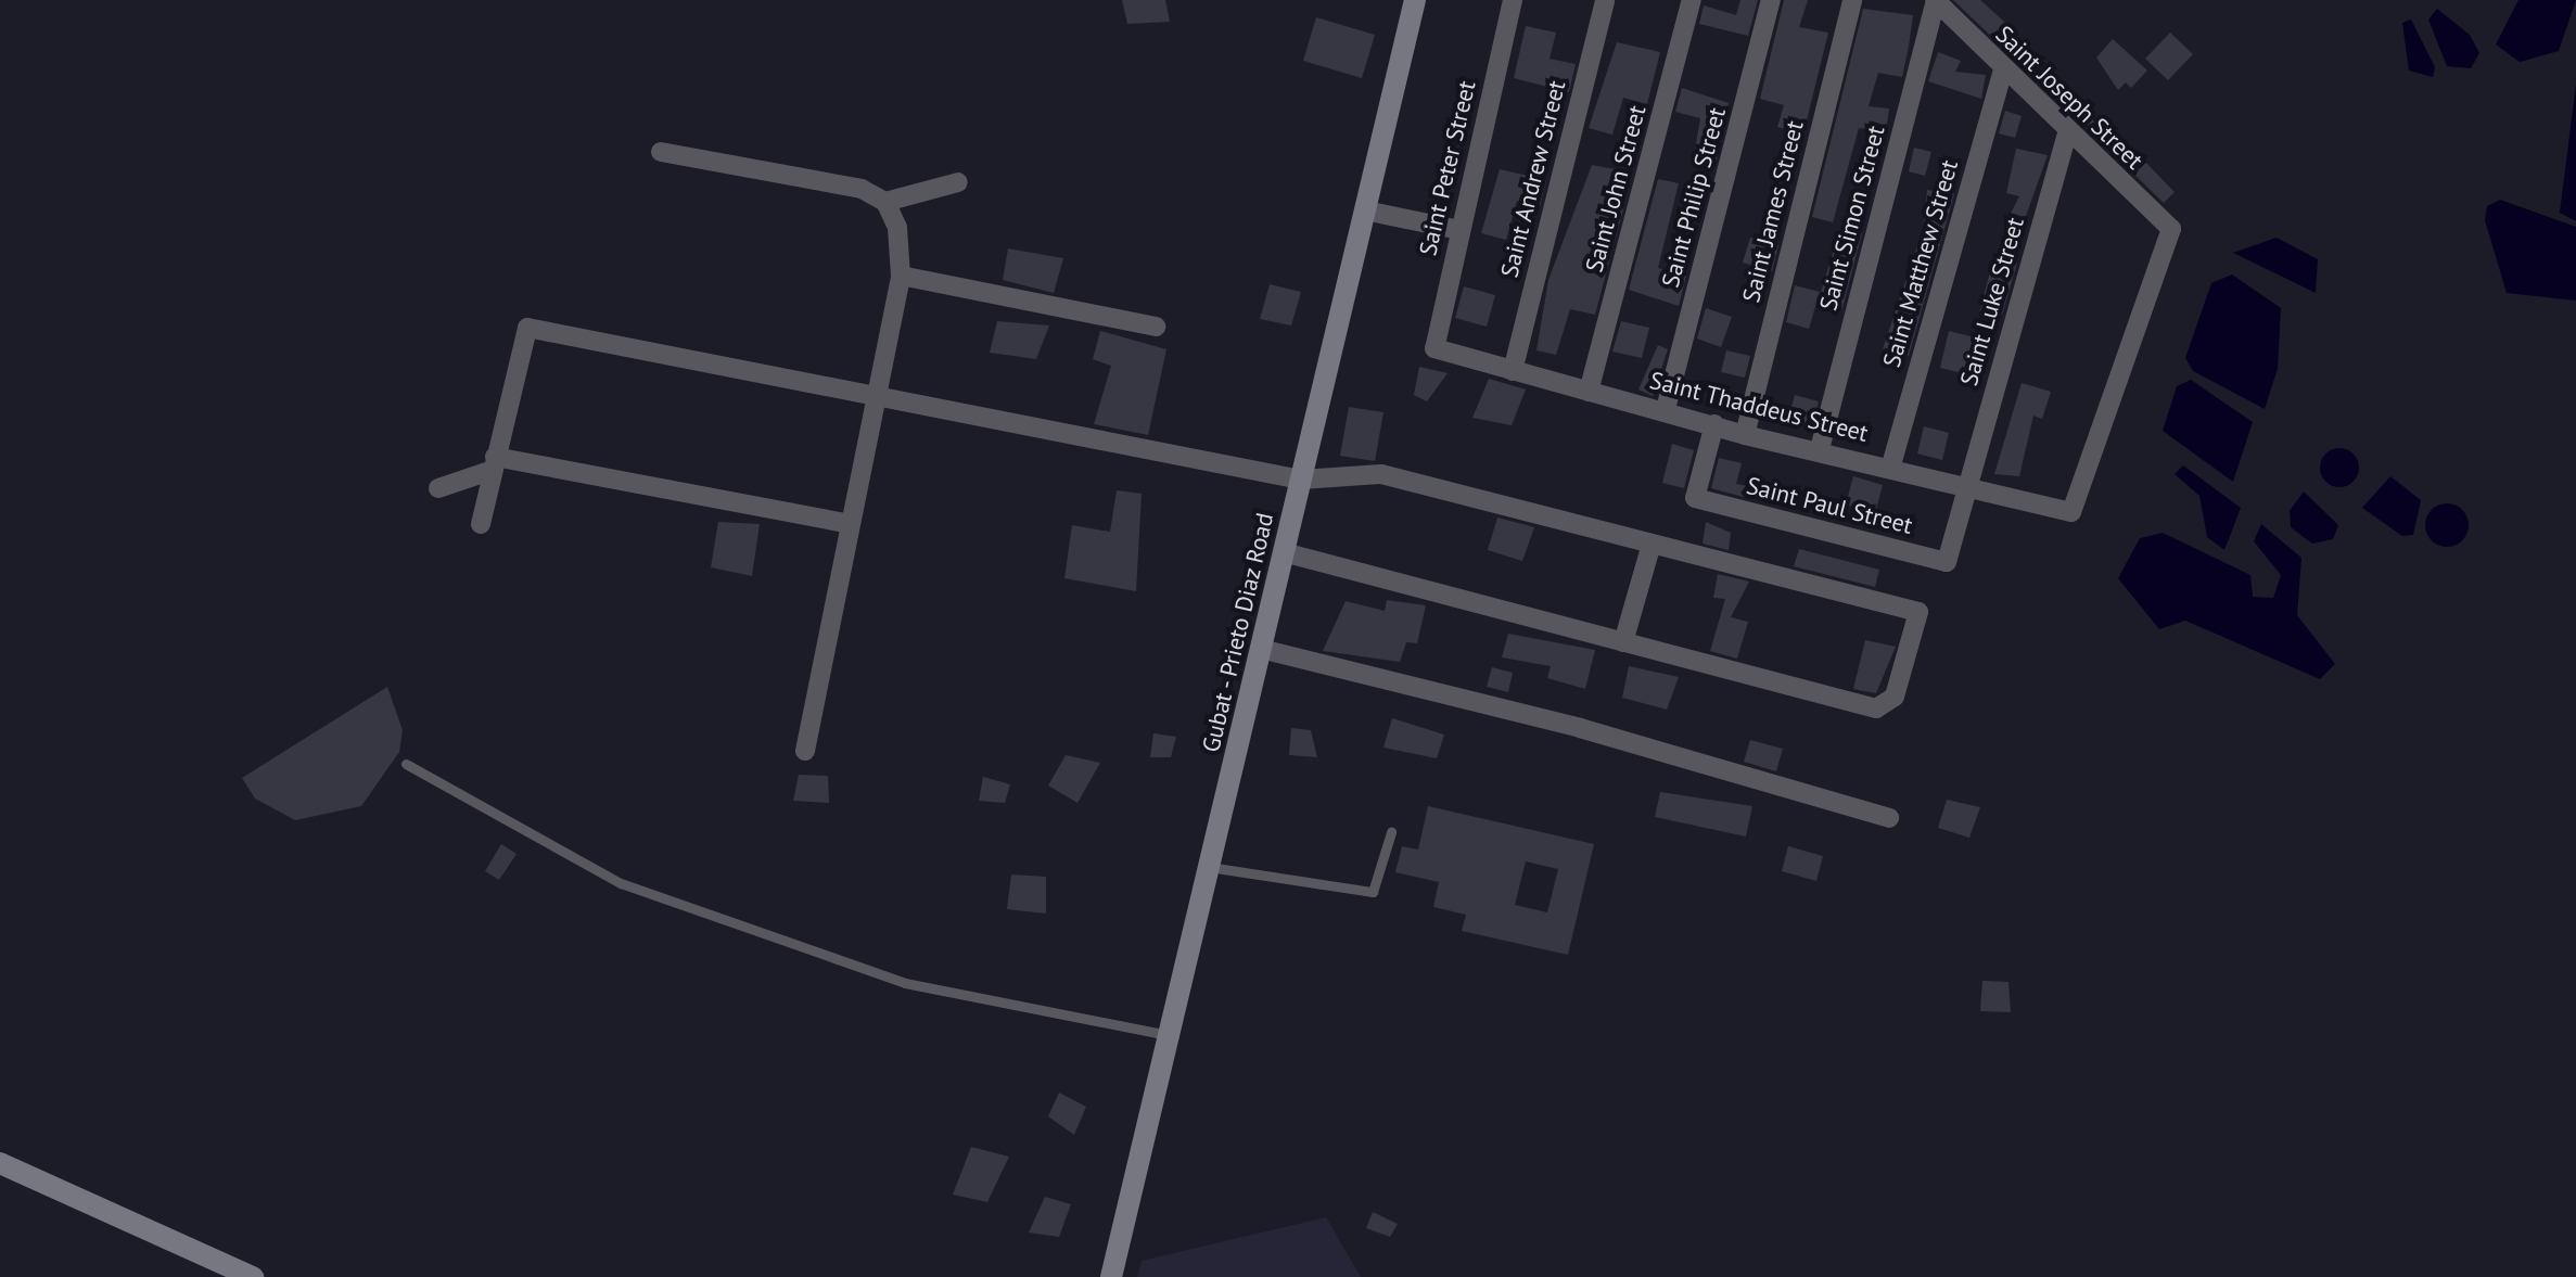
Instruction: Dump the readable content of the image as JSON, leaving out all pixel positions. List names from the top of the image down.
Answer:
{
  "streets": {
    "main road": ["Gubat - Prieto Diaz Road"],
    "street": [
      "Saint Joseph Street",
      "Saint Peter Street",
      "Saint Andrew Street",
      "Saint John Street",
      "Saint Philip Street",
      "Saint James Street",
      "Saint Simon Street",
      "Saint Matthew Street",
      "Saint Luke Street",
      "Saint Thaddeus Street",
      "Saint Paul Street"
    ]
  },
  "crossings": [
    ["Saint Joseph Street", "Saint Simon Street"],
    ["Saint Joseph Street", "Saint Matthew Street"],
    ["Saint Joseph Street", "Saint Luke Street"],
    ["Saint Joseph Street", "Saint Thaddeus Street"],
    ["Saint Peter Street", "Saint Thaddeus Street"],
    ["Saint Andrew Street", "Saint Thaddeus Street"],
    ["Saint John Street", "Saint Thaddeus Street"],
    ["Saint Philip Street", "Saint Thaddeus Street"],
    ["Saint James Street", "Saint Thaddeus Street"],
    ["Saint Simon Street", "Saint Thaddeus Street"],
    ["Saint Matthew Street", "Saint Thaddeus Street"],
    ["Saint Luke Street", "Saint Thaddeus Street"],
    ["Saint Luke Street", "Saint Paul Street"],
    ["Saint Thaddeus Street", "Saint Paul Street"]
  ]
}
